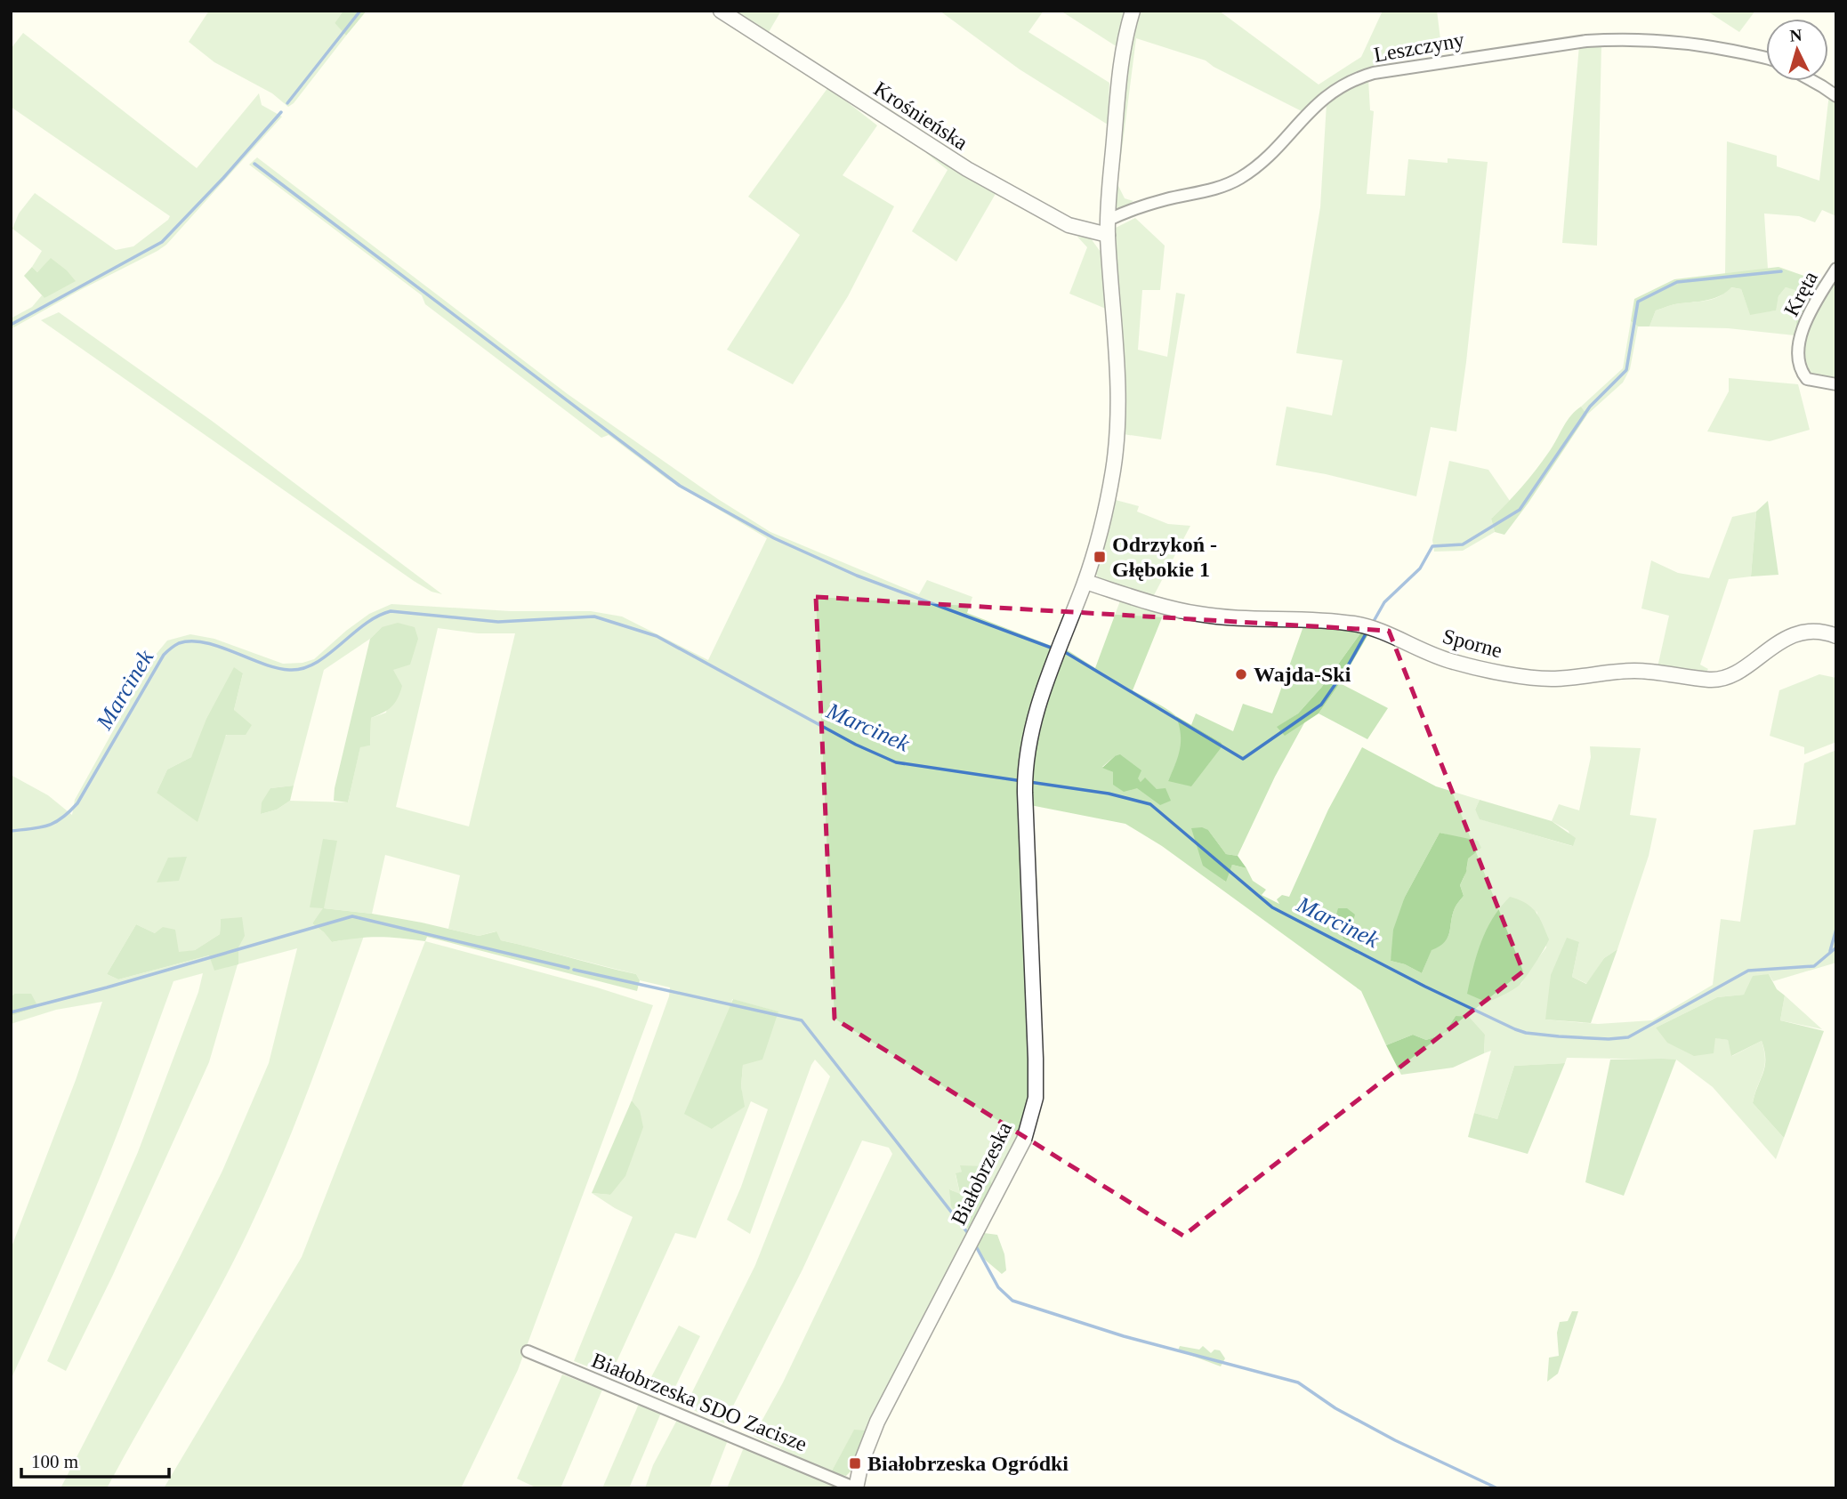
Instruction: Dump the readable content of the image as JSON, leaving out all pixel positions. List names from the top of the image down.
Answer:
{
  "streets": {
    "street": [
      "Leszczyny",
      "Krośnieńska",
      "Kręta",
      "Sporne",
      "Białobrzeska",
      "Białobrzeska SDO Zacisze"
    ]
  },
  "crossings": [
    ["Leszczyny", "Krośnieńska"],
    ["Leszczyny", "Białobrzeska"],
    ["Krośnieńska", "Białobrzeska"],
    ["Sporne", "Białobrzeska"],
    ["Białobrzeska", "Białobrzeska SDO Zacisze"]
  ],
  "water": ["Marcinek"],
  "places": {
    "transit": ["Odrzykoń - Głębokie 1", "Białobrzeska Ogródki"],
    "other": ["Wajda-Ski"]
  },
  "scale_bar": "100 m",
  "north": "top"
}
